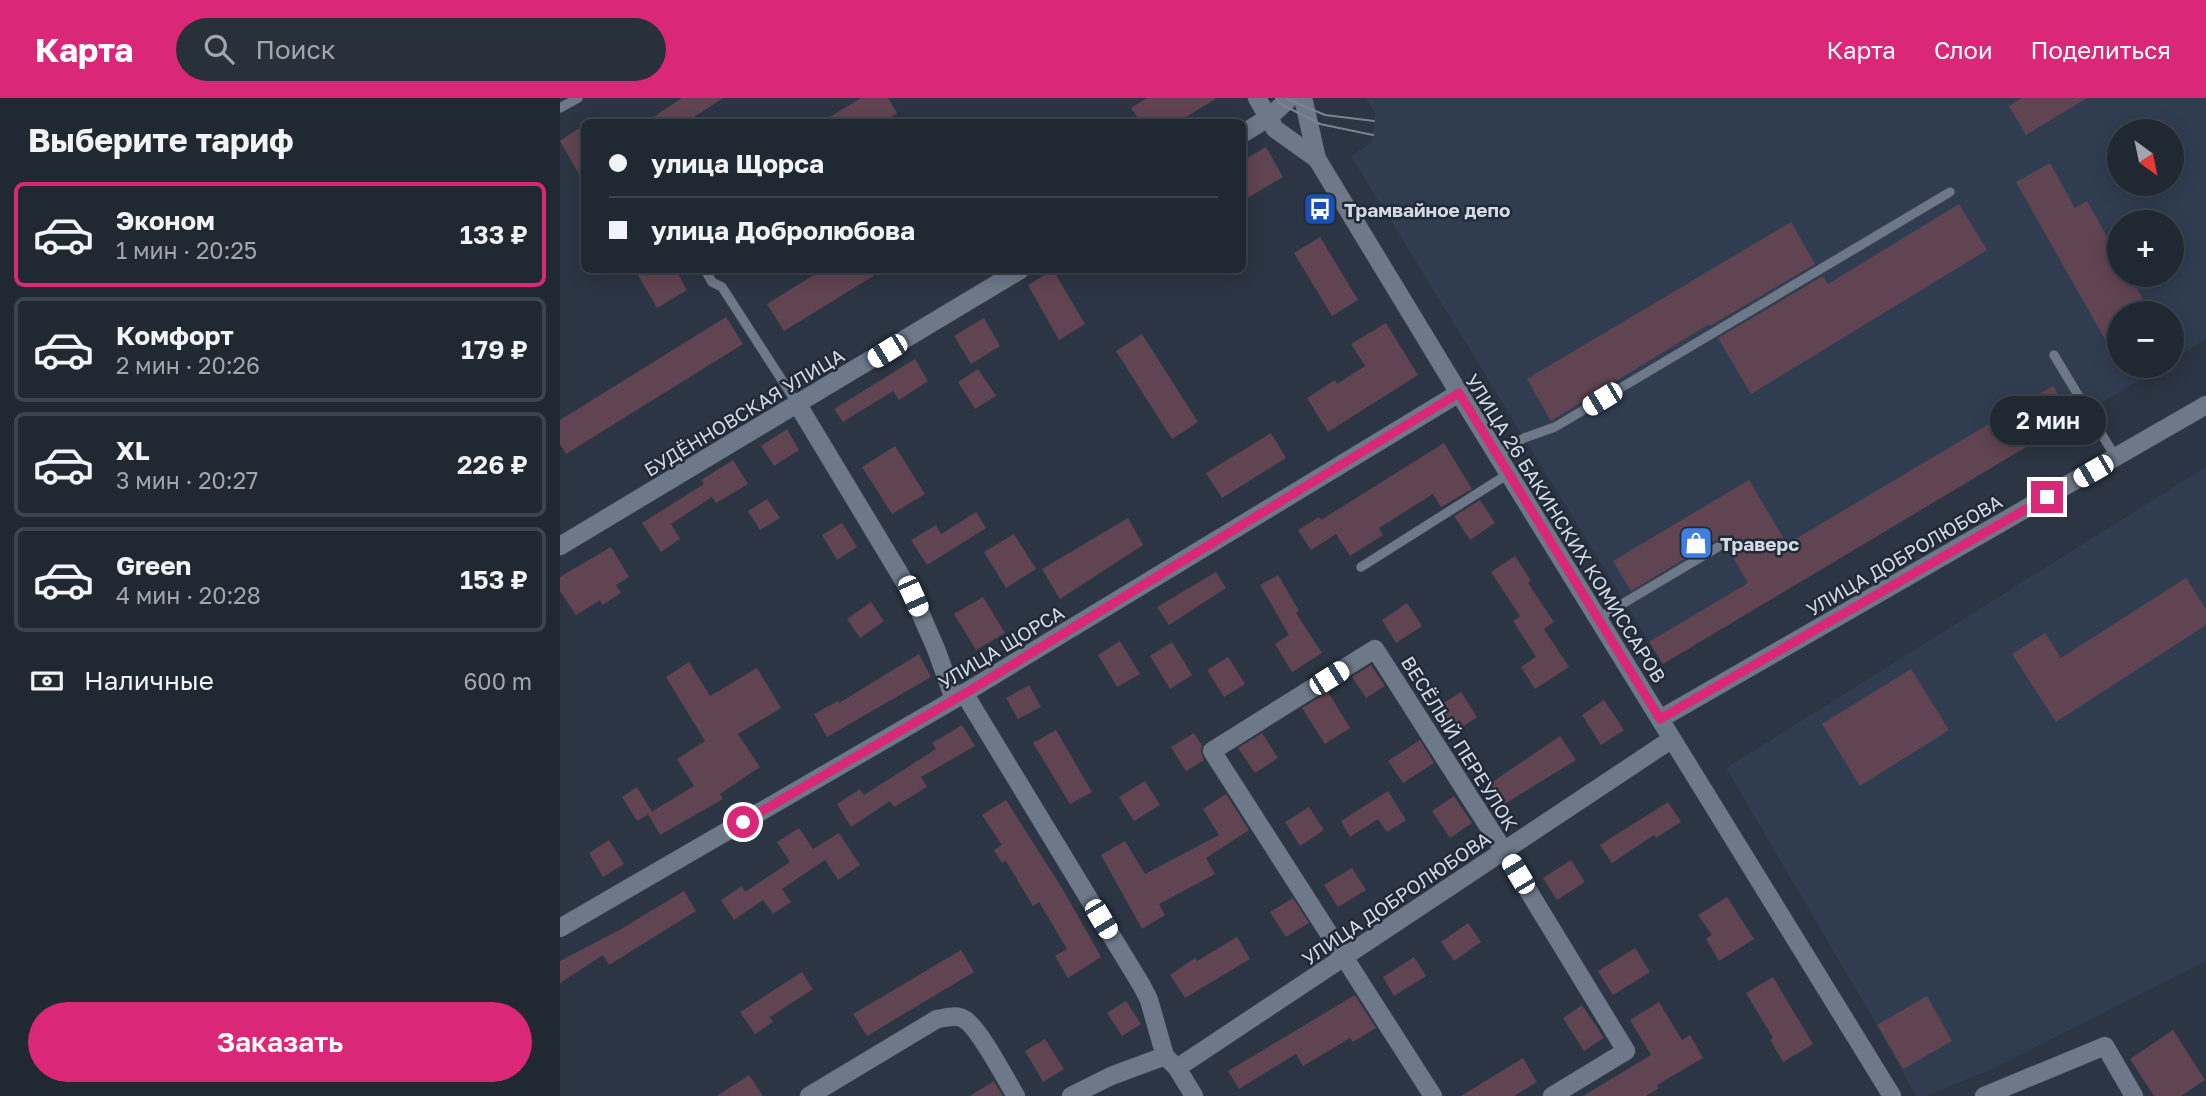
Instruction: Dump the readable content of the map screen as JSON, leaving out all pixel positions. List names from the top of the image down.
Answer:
{
  "streets": {
    "street": [
      "БУДЁННОВСКАЯ УЛИЦА",
      "УЛИЦА 26 БАКИНСКИХ КОМИССАРОВ",
      "УЛИЦА ДОБРОЛЮБОВА",
      "УЛИЦА ЩОРСА",
      "ВЕСЁЛЫЙ ПЕРЕУЛОК"
    ]
  },
  "crossings": [
    ["УЛИЦА 26 БАКИНСКИХ КОМИССАРОВ", "УЛИЦА ДОБРОЛЮБОВА"],
    ["УЛИЦА 26 БАКИНСКИХ КОМИССАРОВ", "УЛИЦА ЩОРСА"],
    ["УЛИЦА ДОБРОЛЮБОВА", "ВЕСЁЛЫЙ ПЕРЕУЛОК"]
  ],
  "places": {
    "bus stop": ["Трамвайное депо"],
    "shop": ["Траверс"]
  },
  "north": "bottom right",
  "page": {
    "header": "Карта",
    "search": "Поиск",
    "nav": ["Карта", "Слои", "Поделиться"],
    "heading": "Выберите тариф",
    "map_buttons": ["+", "−"],
    "banner": ["улица Щорса", "улица Добролюбова"],
    "list": [
      {
        "name": "Эконом",
        "note": "1 мин · 20:25",
        "value": "133 ₽"
      },
      {
        "name": "Комфорт",
        "note": "2 мин · 20:26",
        "value": "179 ₽"
      },
      {
        "name": "XL",
        "note": "3 мин · 20:27",
        "value": "226 ₽"
      },
      {
        "name": "Green",
        "note": "4 мин · 20:28",
        "value": "153 ₽"
      }
    ],
    "bubble": "2 мин",
    "pay": ["Наличные", "600 m"],
    "buttons": "Заказать"
  }
}
